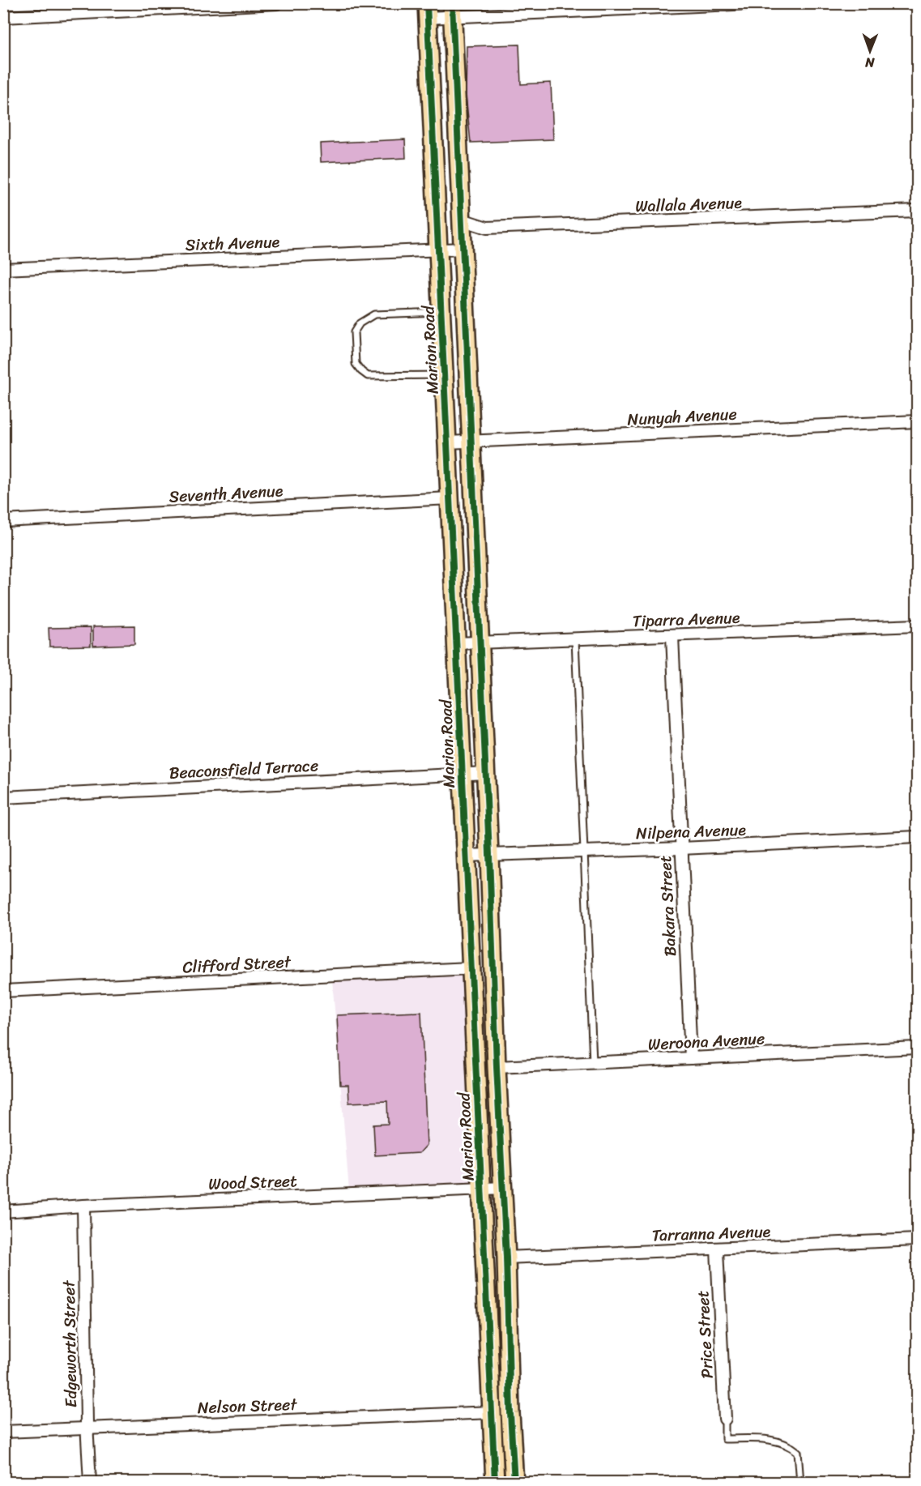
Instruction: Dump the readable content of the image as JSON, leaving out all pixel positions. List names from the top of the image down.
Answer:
{
  "streets": {
    "main road": ["Marion Road"],
    "street": [
      "Wallala Avenue",
      "Sixth Avenue",
      "Nunyah Avenue",
      "Seventh Avenue",
      "Tiparra Avenue",
      "Beaconsfield Terrace",
      "Nilpena Avenue",
      "Bakara Street",
      "Clifford Street",
      "Weroona Avenue",
      "Wood Street",
      "Tarranna Avenue",
      "Price Street",
      "Edgeworth Street",
      "Nelson Street"
    ]
  },
  "crossings": [
    ["Sixth Avenue", "Marion Road"],
    ["Marion Road", "Nunyah Avenue"],
    ["Marion Road", "Seventh Avenue"],
    ["Marion Road", "Tiparra Avenue"],
    ["Marion Road", "Beaconsfield Terrace"],
    ["Marion Road", "Nilpena Avenue"],
    ["Marion Road", "Clifford Street"],
    ["Marion Road", "Wood Street"],
    ["Marion Road", "Nelson Street"],
    ["Tiparra Avenue", "Bakara Street"],
    ["Nilpena Avenue", "Bakara Street"],
    ["Bakara Street", "Weroona Avenue"],
    ["Wood Street", "Edgeworth Street"],
    ["Tarranna Avenue", "Price Street"],
    ["Edgeworth Street", "Nelson Street"]
  ],
  "north": "bottom"
}
